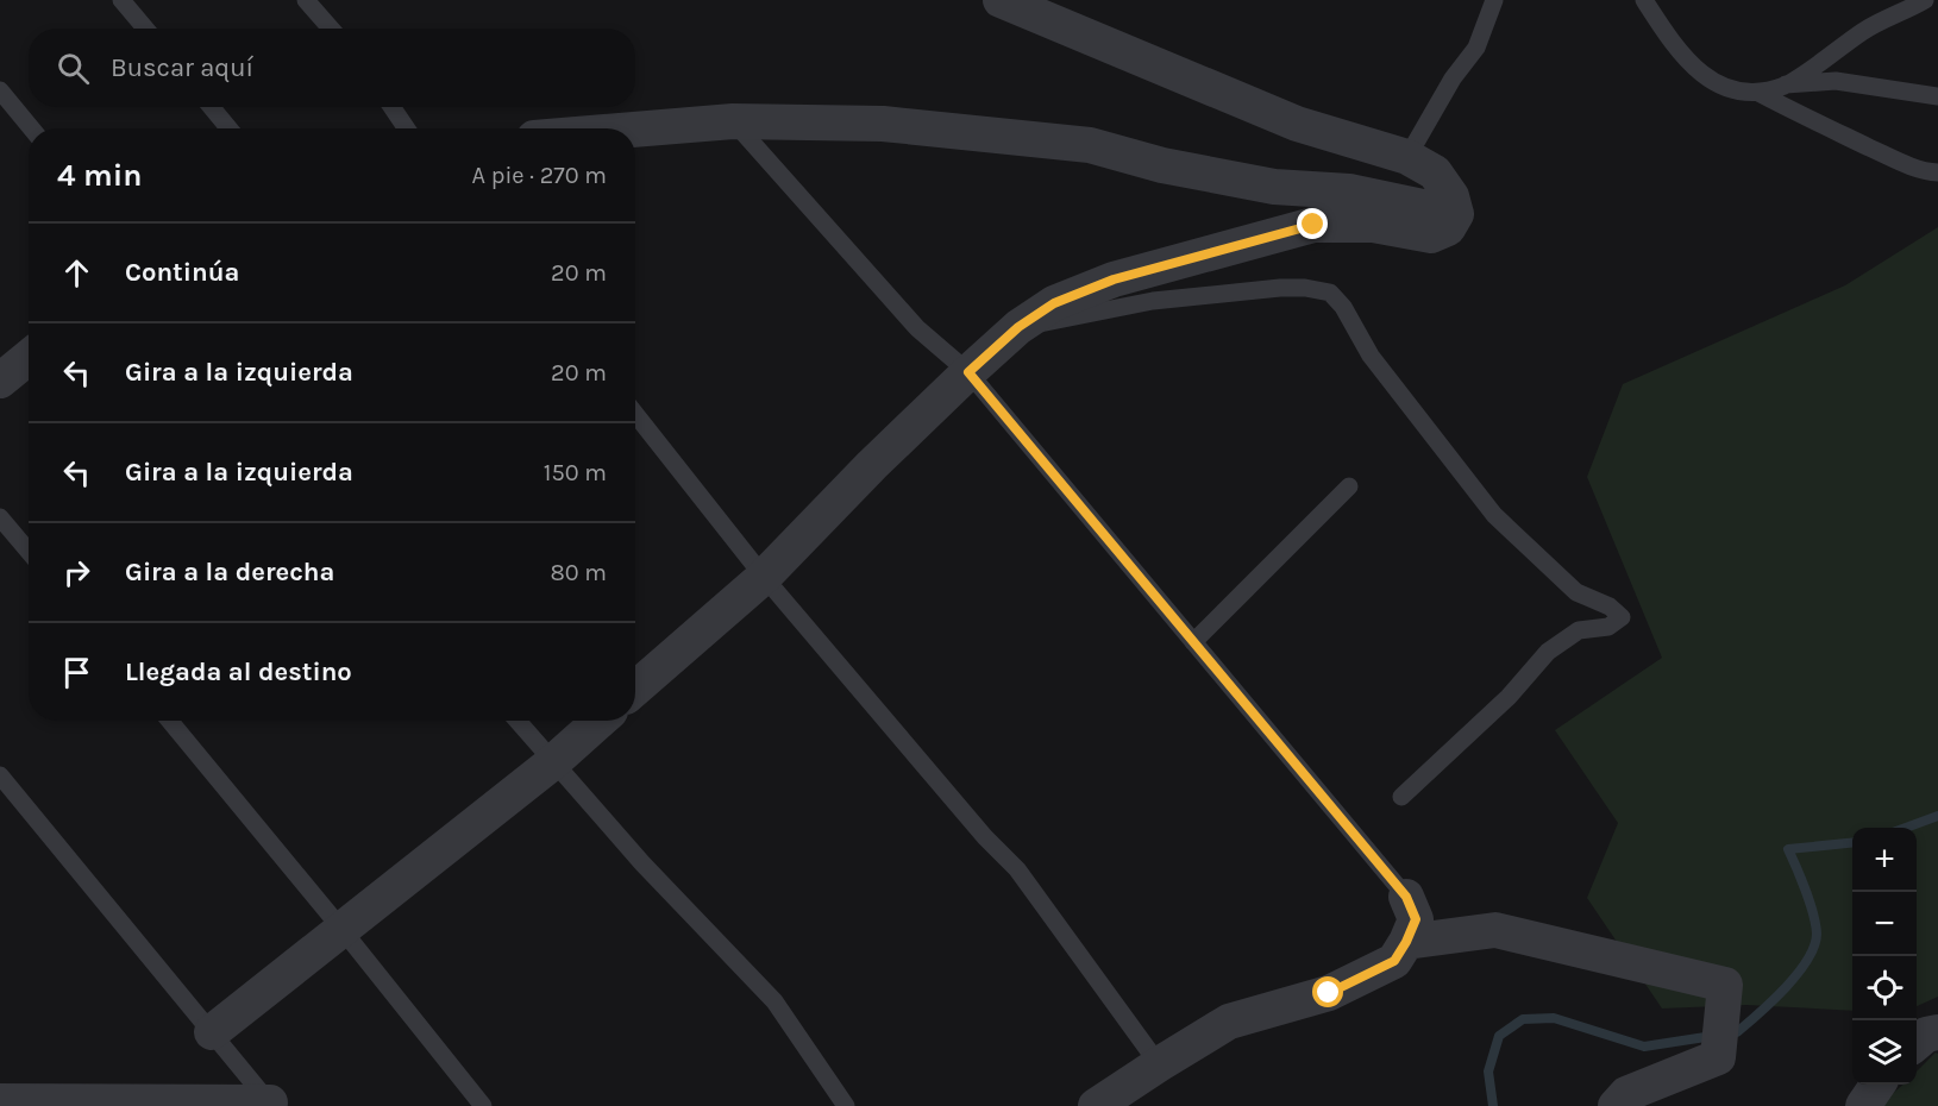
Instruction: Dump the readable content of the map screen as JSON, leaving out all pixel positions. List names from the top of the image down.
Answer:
{
  "page": {
    "search": "Buscar aquí",
    "heading": ["4 min", "A pie · 270 m"],
    "list": [
      ["Continúa", "20 m"],
      ["Gira a la izquierda", "20 m"],
      ["Gira a la izquierda", "150 m"],
      ["Gira a la derecha", "80 m"],
      "Llegada al destino"
    ],
    "map_buttons": ["+", "−"]
  }
}
